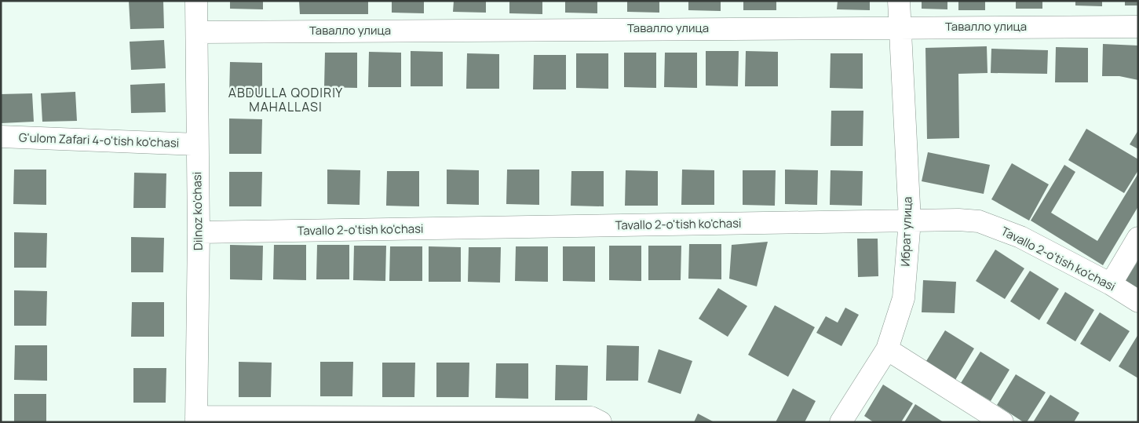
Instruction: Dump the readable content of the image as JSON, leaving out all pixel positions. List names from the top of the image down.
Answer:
{
  "streets": {
    "street": [
      "Тавалло улица",
      "G'ulom Zafari 4-o'tish ko'chasi",
      "Dilnoz ko'chasi",
      "Tavallo 2-o'tish ko'chasi",
      "Ибрат улица"
    ]
  },
  "crossings": [
    ["Тавалло улица", "Dilnoz ko'chasi"],
    ["Тавалло улица", "Ибрат улица"],
    ["G'ulom Zafari 4-o'tish ko'chasi", "Dilnoz ko'chasi"],
    ["Dilnoz ko'chasi", "Tavallo 2-o'tish ko'chasi"],
    ["Tavallo 2-o'tish ko'chasi", "Ибрат улица"]
  ],
  "districts": ["ABDULLA QODIRIY MAHALLASI"]
}
